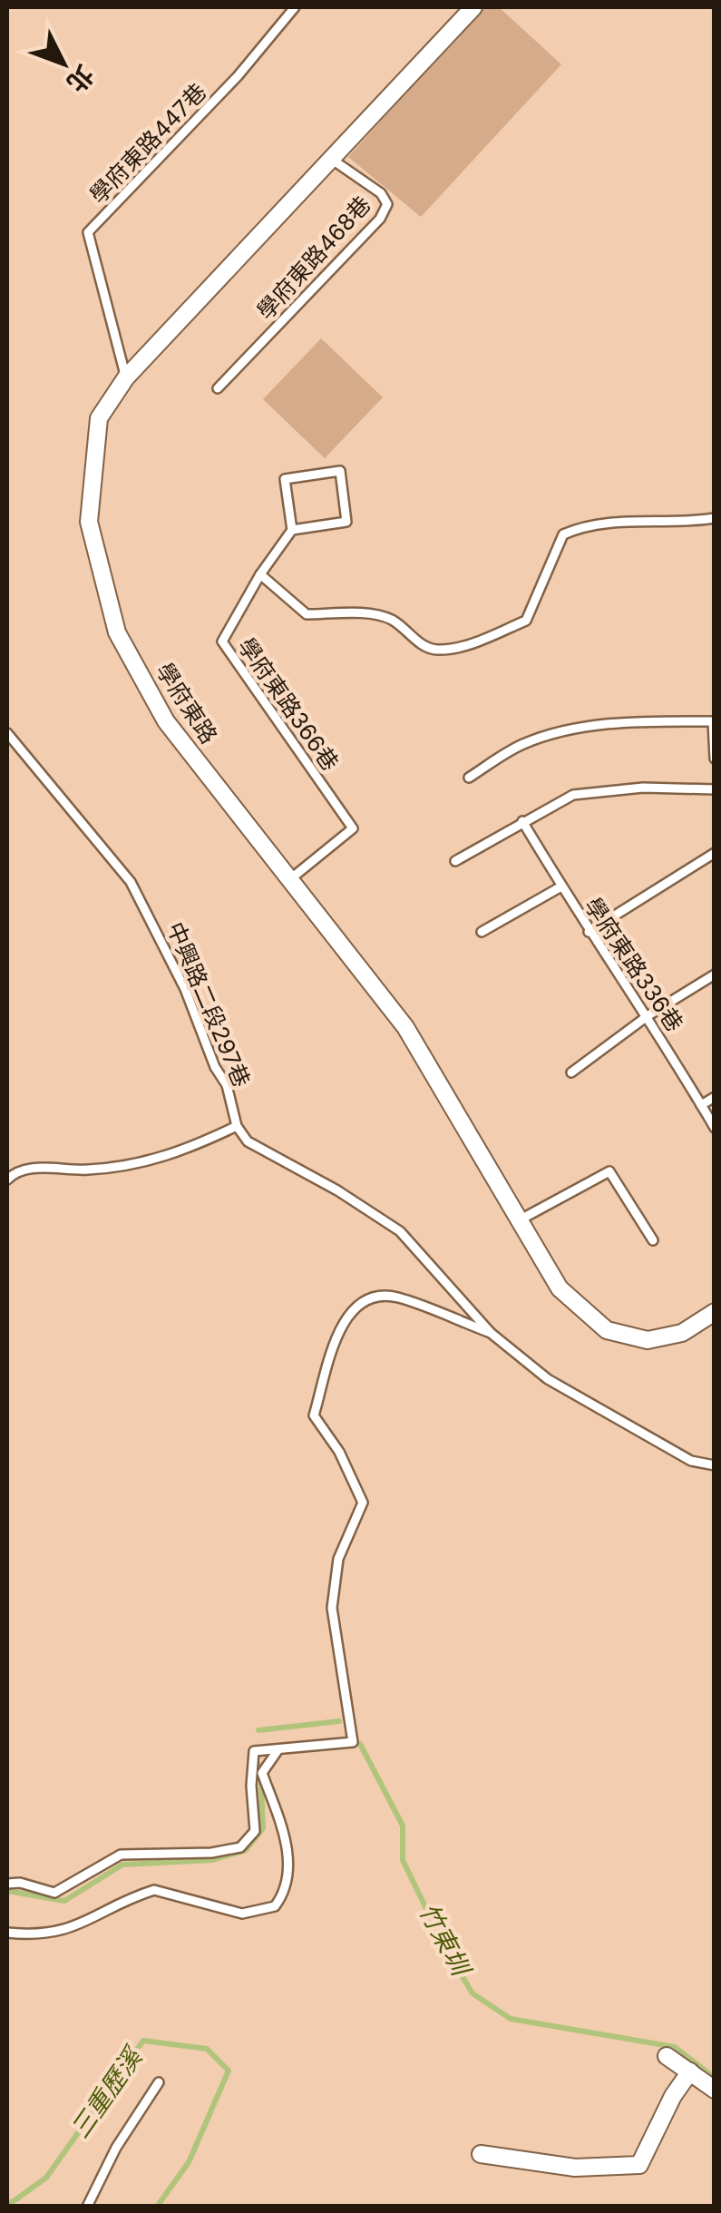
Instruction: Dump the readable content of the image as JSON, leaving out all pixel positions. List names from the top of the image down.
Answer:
{
  "streets": {
    "street": ["學府東路"],
    "lane": [
      "學府東路447巷",
      "學府東路468巷",
      "學府東路366巷",
      "學府東路336巷",
      "中興路二段297巷"
    ]
  },
  "crossings": [
    ["學府東路447巷", "學府東路"],
    ["學府東路468巷", "學府東路"],
    ["學府東路", "學府東路366巷"]
  ],
  "water": ["竹東圳", "三重歷溪"],
  "north": "bottom right"
}
